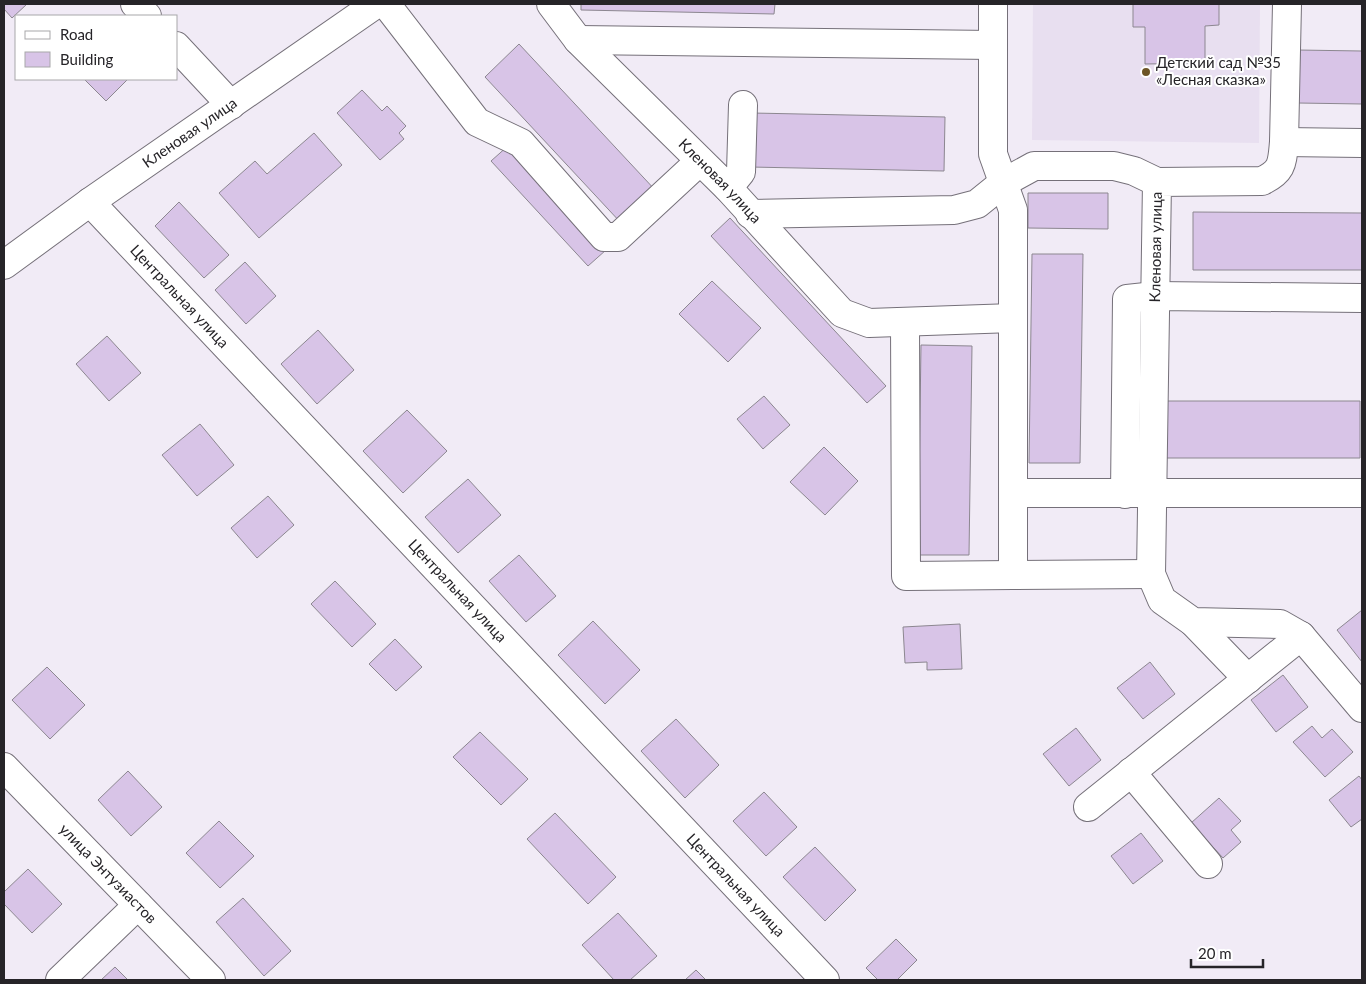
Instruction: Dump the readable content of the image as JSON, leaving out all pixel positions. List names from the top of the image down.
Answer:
{
  "streets": {
    "street": ["Кленовая улица", "Центральная улица", "улица Энтузиастов"]
  },
  "crossings": [
    ["Кленовая улица", "Центральная улица"]
  ],
  "places": ["Детский сад №35 «Лесная сказка»"],
  "legend": ["Road", "Building"],
  "scale_bar": "20 m"
}
